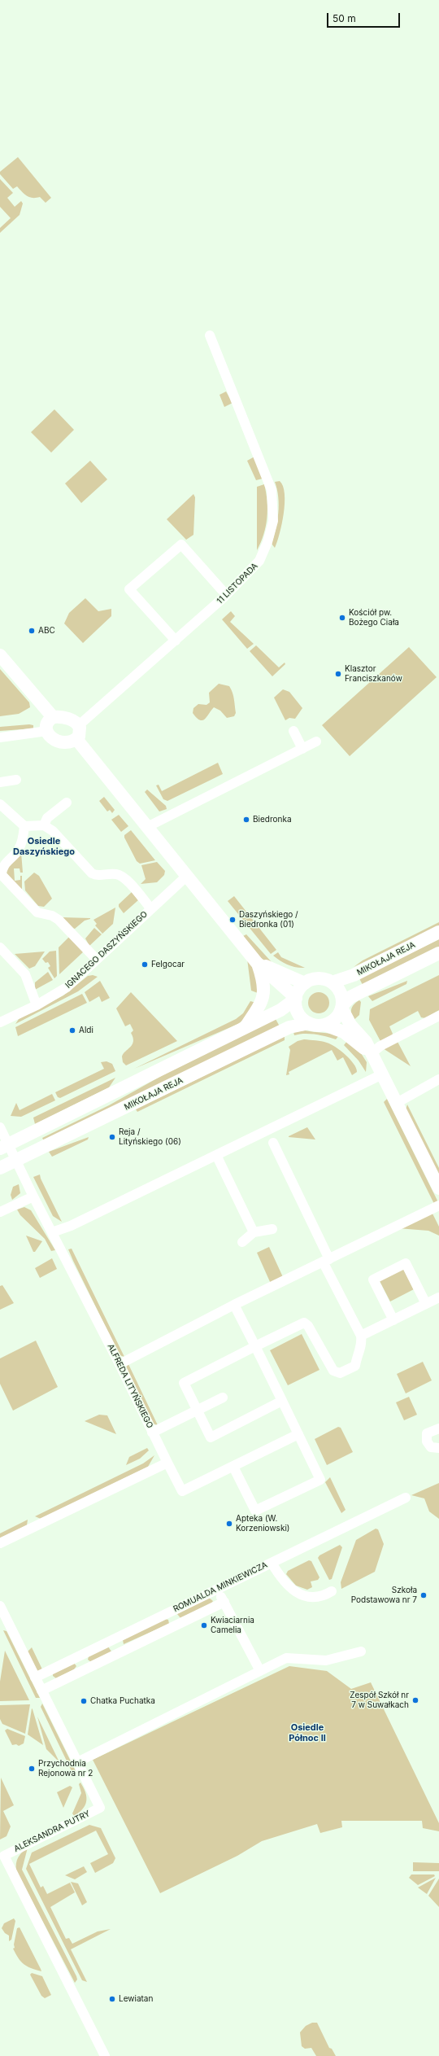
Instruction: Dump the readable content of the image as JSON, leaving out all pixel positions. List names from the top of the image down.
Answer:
{
  "streets": {
    "street": [
      "11 LISTOPADA",
      "IGNACEGO DASZYŃSKIEGO",
      "MIKOŁAJA REJA",
      "ALFREDA LITYŃSKIEGO",
      "ROMUALDA MINKIEWICZA",
      "ALEKSANDRA PUTRY"
    ]
  },
  "crossings": [
    ["MIKOŁAJA REJA", "ALFREDA LITYŃSKIEGO"],
    ["ROMUALDA MINKIEWICZA", "ALEKSANDRA PUTRY"]
  ],
  "districts": ["Osiedle Daszyńskiego", "Osiedle Północ II"],
  "places": [
    "Kościół pw. Bożego Ciała",
    "ABC",
    "Klasztor Franciszkanów",
    "Biedronka",
    "Daszyńskiego / Biedronka (01)",
    "Felgocar",
    "Aldi",
    "Reja / Lityńskiego (06)",
    "Apteka (W. Korzeniowski)",
    "Szkoła Podstawowa nr 7",
    "Kwiaciarnia Camelia",
    "Zespół Szkół nr 7 w Suwałkach",
    "Chatka Puchatka",
    "Przychodnia Rejonowa nr 2",
    "Lewiatan"
  ],
  "scale_bar": "50 m"
}
